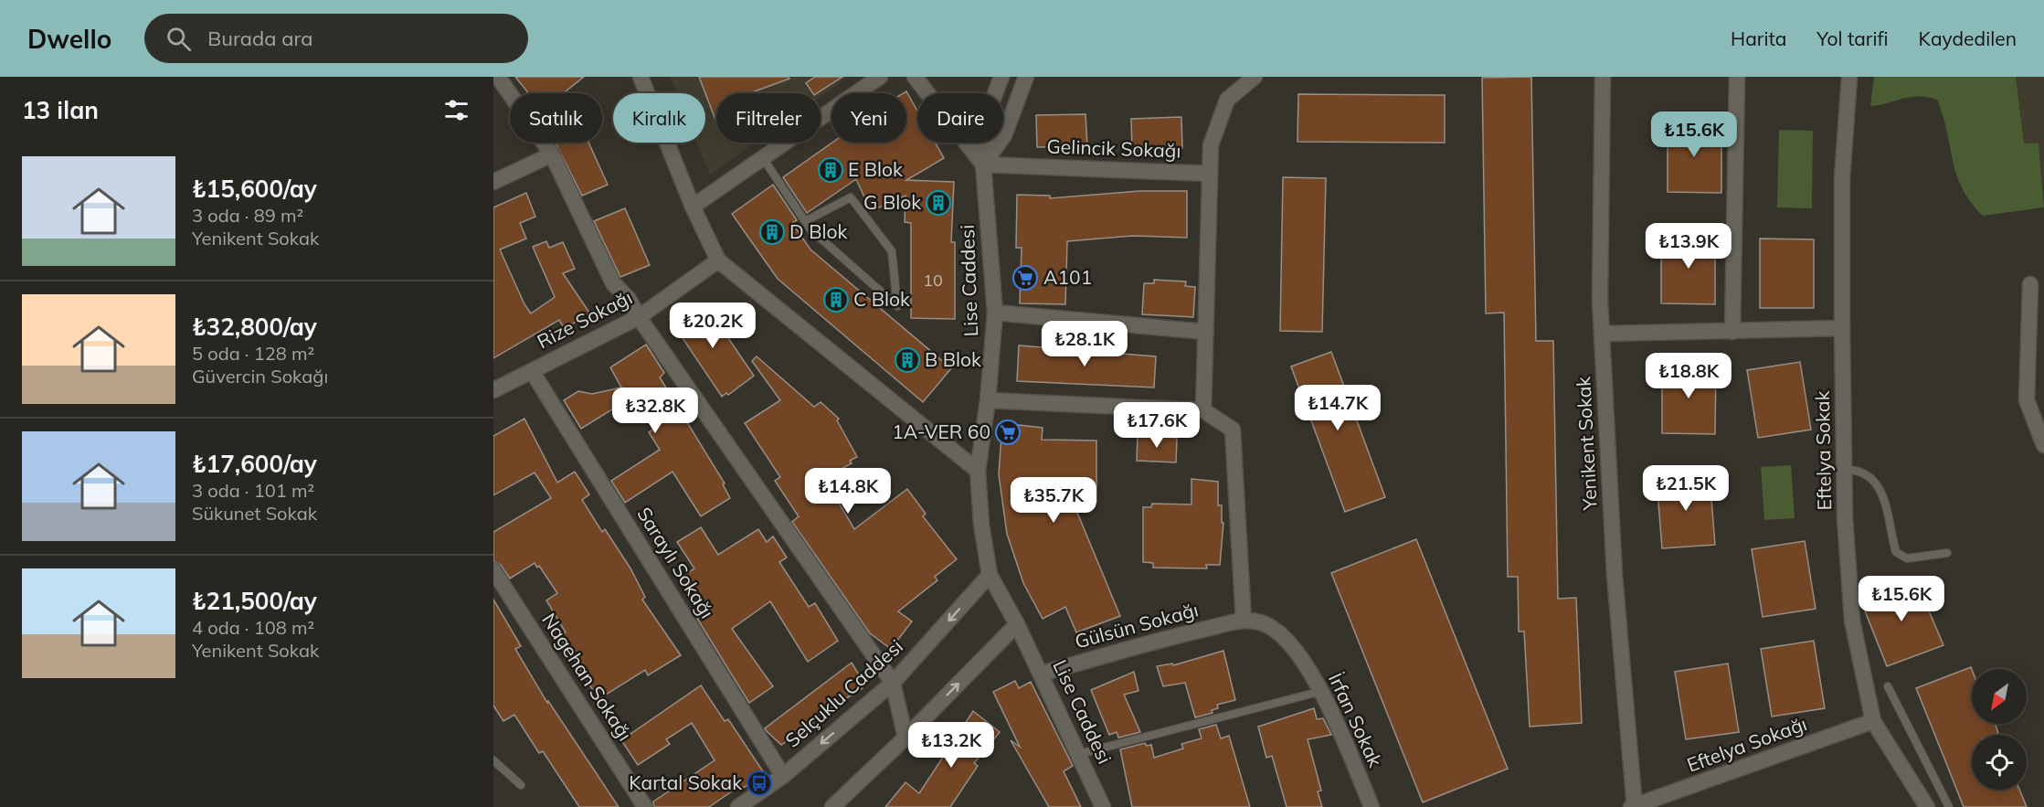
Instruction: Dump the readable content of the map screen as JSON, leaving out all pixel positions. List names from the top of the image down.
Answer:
{
  "streets": {
    "street": [
      "Gelincik Sokağı",
      "Lise Caddesi",
      "Rize Sokağı",
      "Yenikent Sokak",
      "Eftelya Sokak",
      "Saraylı Sokağı",
      "Gülsün Sokağı",
      "Nagehan Sokağı",
      "Selçuklu Caddesi",
      "İrfan Sokak",
      "Eftelya Sokağı"
    ]
  },
  "crossings": [
    ["Gelincik Sokağı", "Lise Caddesi"],
    ["Lise Caddesi", "Gülsün Sokağı"],
    ["Lise Caddesi", "Selçuklu Caddesi"],
    ["Rize Sokağı", "Saraylı Sokağı"],
    ["Yenikent Sokak", "Eftelya Sokağı"],
    ["Eftelya Sokak", "Eftelya Sokağı"],
    ["Saraylı Sokağı", "Selçuklu Caddesi"],
    ["Gülsün Sokağı", "İrfan Sokak"]
  ],
  "places": {
    "building": [
      "E Blok",
      "G Blok",
      "D Blok",
      "C Blok",
      "B Blok"
    ],
    "supermarket": ["A101", "1A-VER 60"],
    "bus stop": ["Kartal Sokak"]
  },
  "house_numbers": ["10"],
  "north": "bottom left",
  "page": {
    "header": "Dwello",
    "search": "Burada ara",
    "nav": ["Harita", "Yol tarifi", "Kaydedilen"],
    "heading": "13 ilan",
    "chip": [
      "Satılık",
      "Kiralık",
      "Filtreler",
      "Yeni",
      "Daire"
    ],
    "price": [
      "₺15.6K",
      "₺13.9K",
      "₺20.2K",
      "₺28.1K",
      "₺18.8K",
      "₺14.7K",
      "₺32.8K",
      "₺17.6K",
      "₺21.5K",
      "₺14.8K",
      "₺35.7K",
      "₺15.6K",
      "₺13.2K"
    ],
    "list": [
      {
        "name": "₺15,600/ay",
        "note": "3 oda · 89 m² · Yenikent Sokak"
      },
      {
        "name": "₺32,800/ay",
        "note": "5 oda · 128 m² · Güvercin Sokağı"
      },
      {
        "name": "₺17,600/ay",
        "note": "3 oda · 101 m² · Sükunet Sokak"
      },
      {
        "name": "₺21,500/ay",
        "note": "4 oda · 108 m² · Yenikent Sokak"
      }
    ]
  }
}
